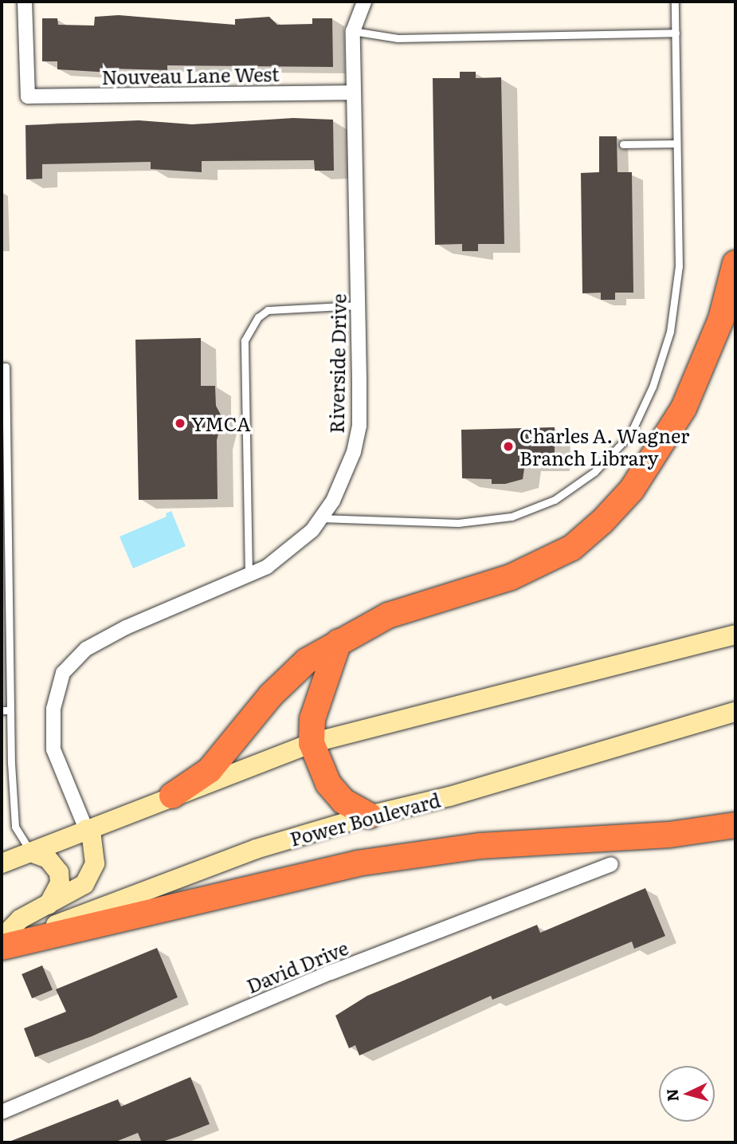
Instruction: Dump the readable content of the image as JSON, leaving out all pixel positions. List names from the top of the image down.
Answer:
{
  "streets": {
    "main road": ["Power Boulevard"],
    "street": ["Nouveau Lane West", "Riverside Drive", "David Drive"]
  },
  "crossings": [
    ["Nouveau Lane West", "Riverside Drive"]
  ],
  "places": ["YMCA", "Charles A. Wagner Branch Library"],
  "north": "left"
}
